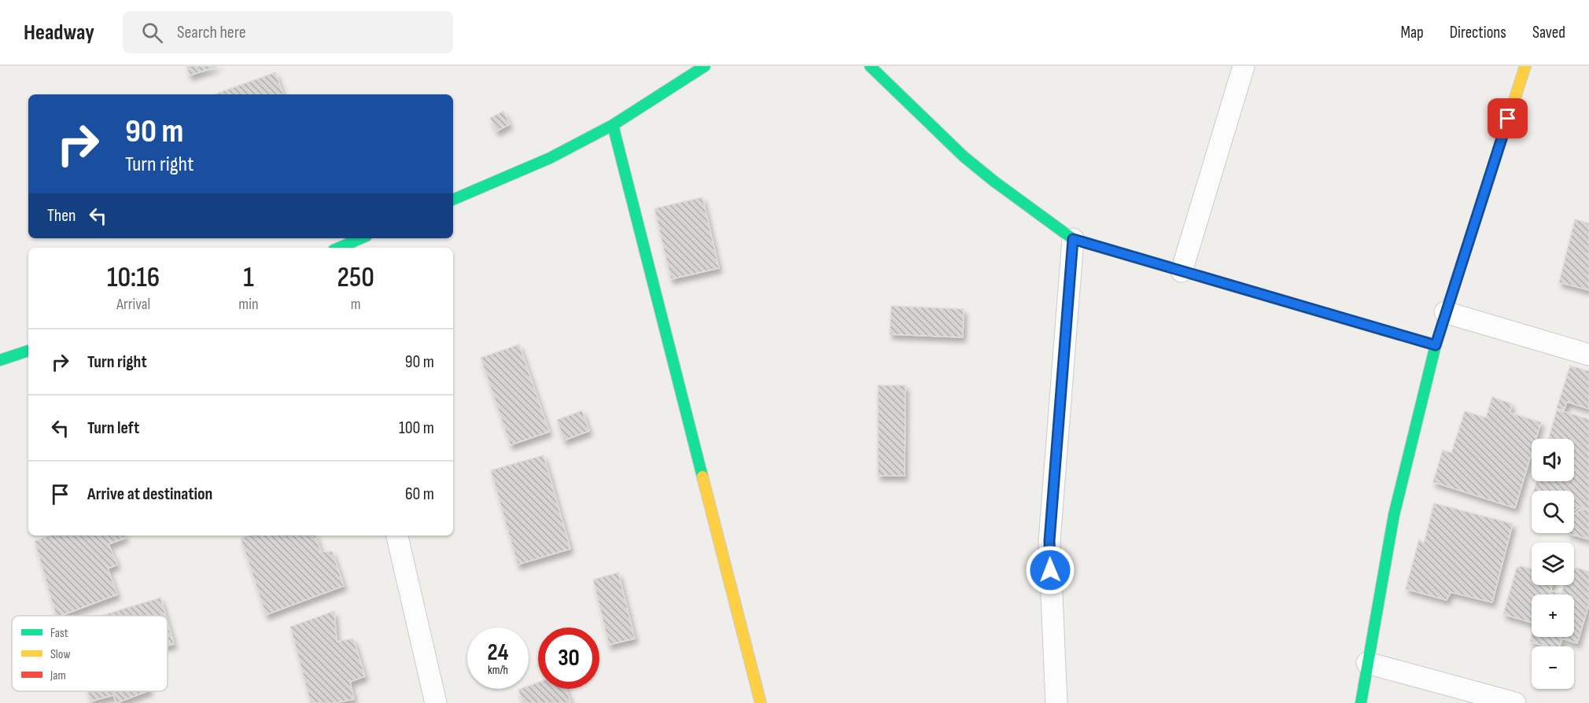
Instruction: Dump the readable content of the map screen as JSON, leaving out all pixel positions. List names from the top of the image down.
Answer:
{
  "legend": ["Fast", "Slow", "Jam"],
  "page": {
    "header": "Headway",
    "search": "Search here",
    "nav": ["Map", "Directions", "Saved"],
    "turn": ["90 m", "Turn right"],
    "then": "Then",
    "eta": [
      "10:16",
      "Arrival",
      "1",
      "min",
      "250",
      "m"
    ],
    "list": [
      {
        "name": "Turn right",
        "value": "90 m"
      },
      {
        "name": "Turn left",
        "value": "100 m"
      },
      {
        "name": "Arrive at destination",
        "value": "60 m"
      }
    ],
    "map_buttons": ["+", "−"],
    "speed": "24 km/h",
    "limit": "30"
  }
}
